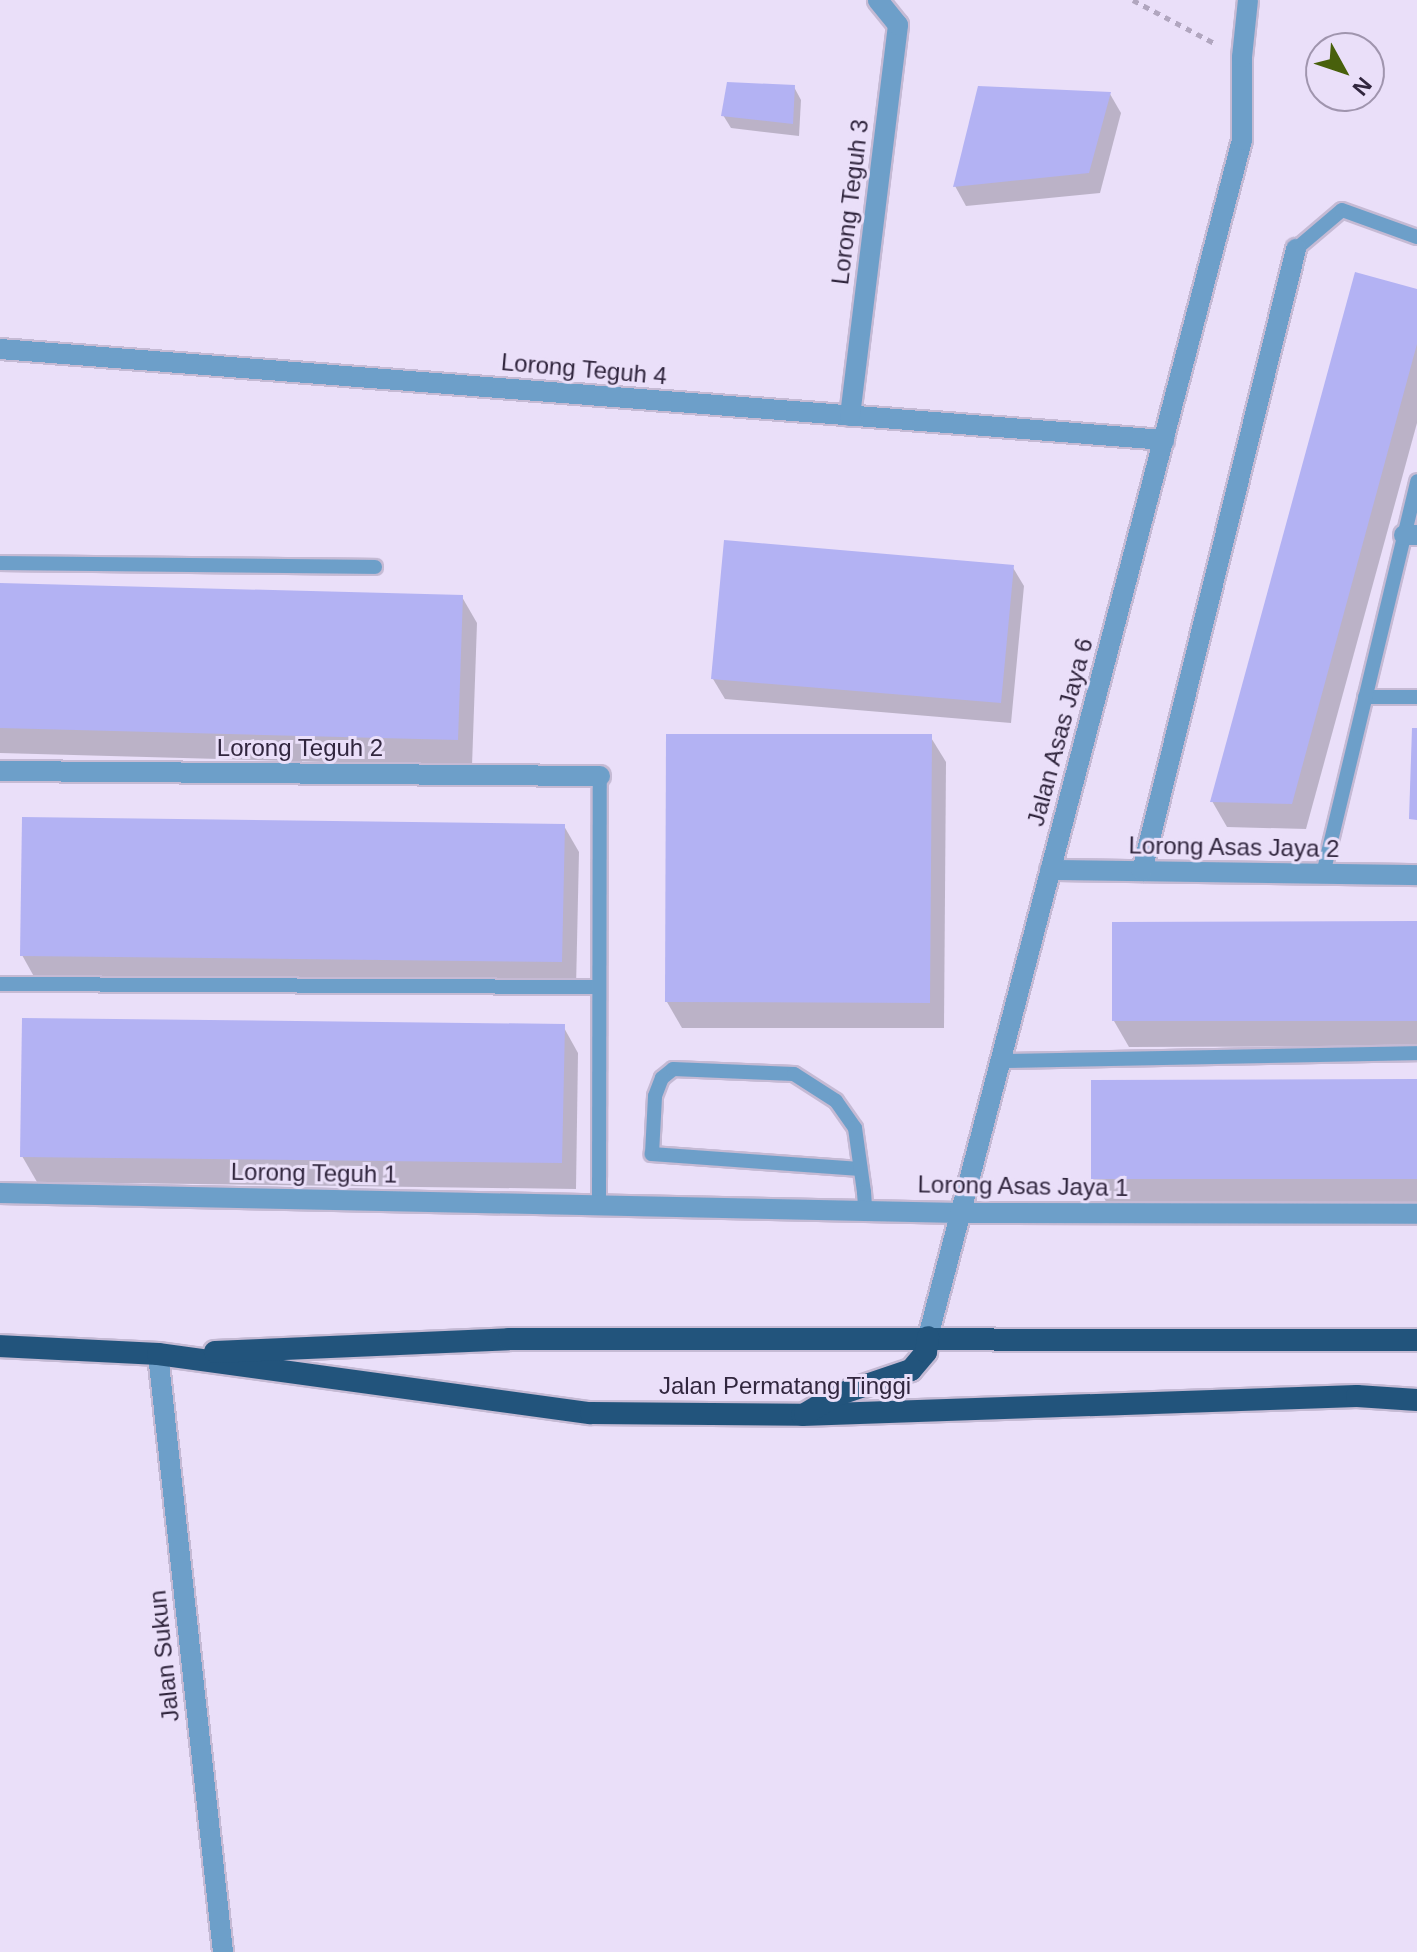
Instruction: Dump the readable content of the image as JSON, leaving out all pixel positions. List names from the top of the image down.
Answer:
{
  "streets": {
    "highway": ["Jalan Permatang Tinggi"],
    "street": [
      "Lorong Teguh 3",
      "Lorong Teguh 4",
      "Jalan Asas Jaya 6",
      "Lorong Teguh 2",
      "Lorong Asas Jaya 2",
      "Lorong Teguh 1",
      "Lorong Asas Jaya 1",
      "Jalan Sukun"
    ]
  },
  "crossings": [
    ["Lorong Teguh 3", "Lorong Teguh 4"],
    ["Lorong Teguh 4", "Jalan Asas Jaya 6"],
    ["Jalan Asas Jaya 6", "Lorong Asas Jaya 2"],
    ["Jalan Asas Jaya 6", "Lorong Asas Jaya 1"],
    ["Jalan Asas Jaya 6", "Jalan Permatang Tinggi"],
    ["Lorong Teguh 1", "Lorong Asas Jaya 1"],
    ["Jalan Permatang Tinggi", "Jalan Sukun"]
  ],
  "north": "bottom right"
}
